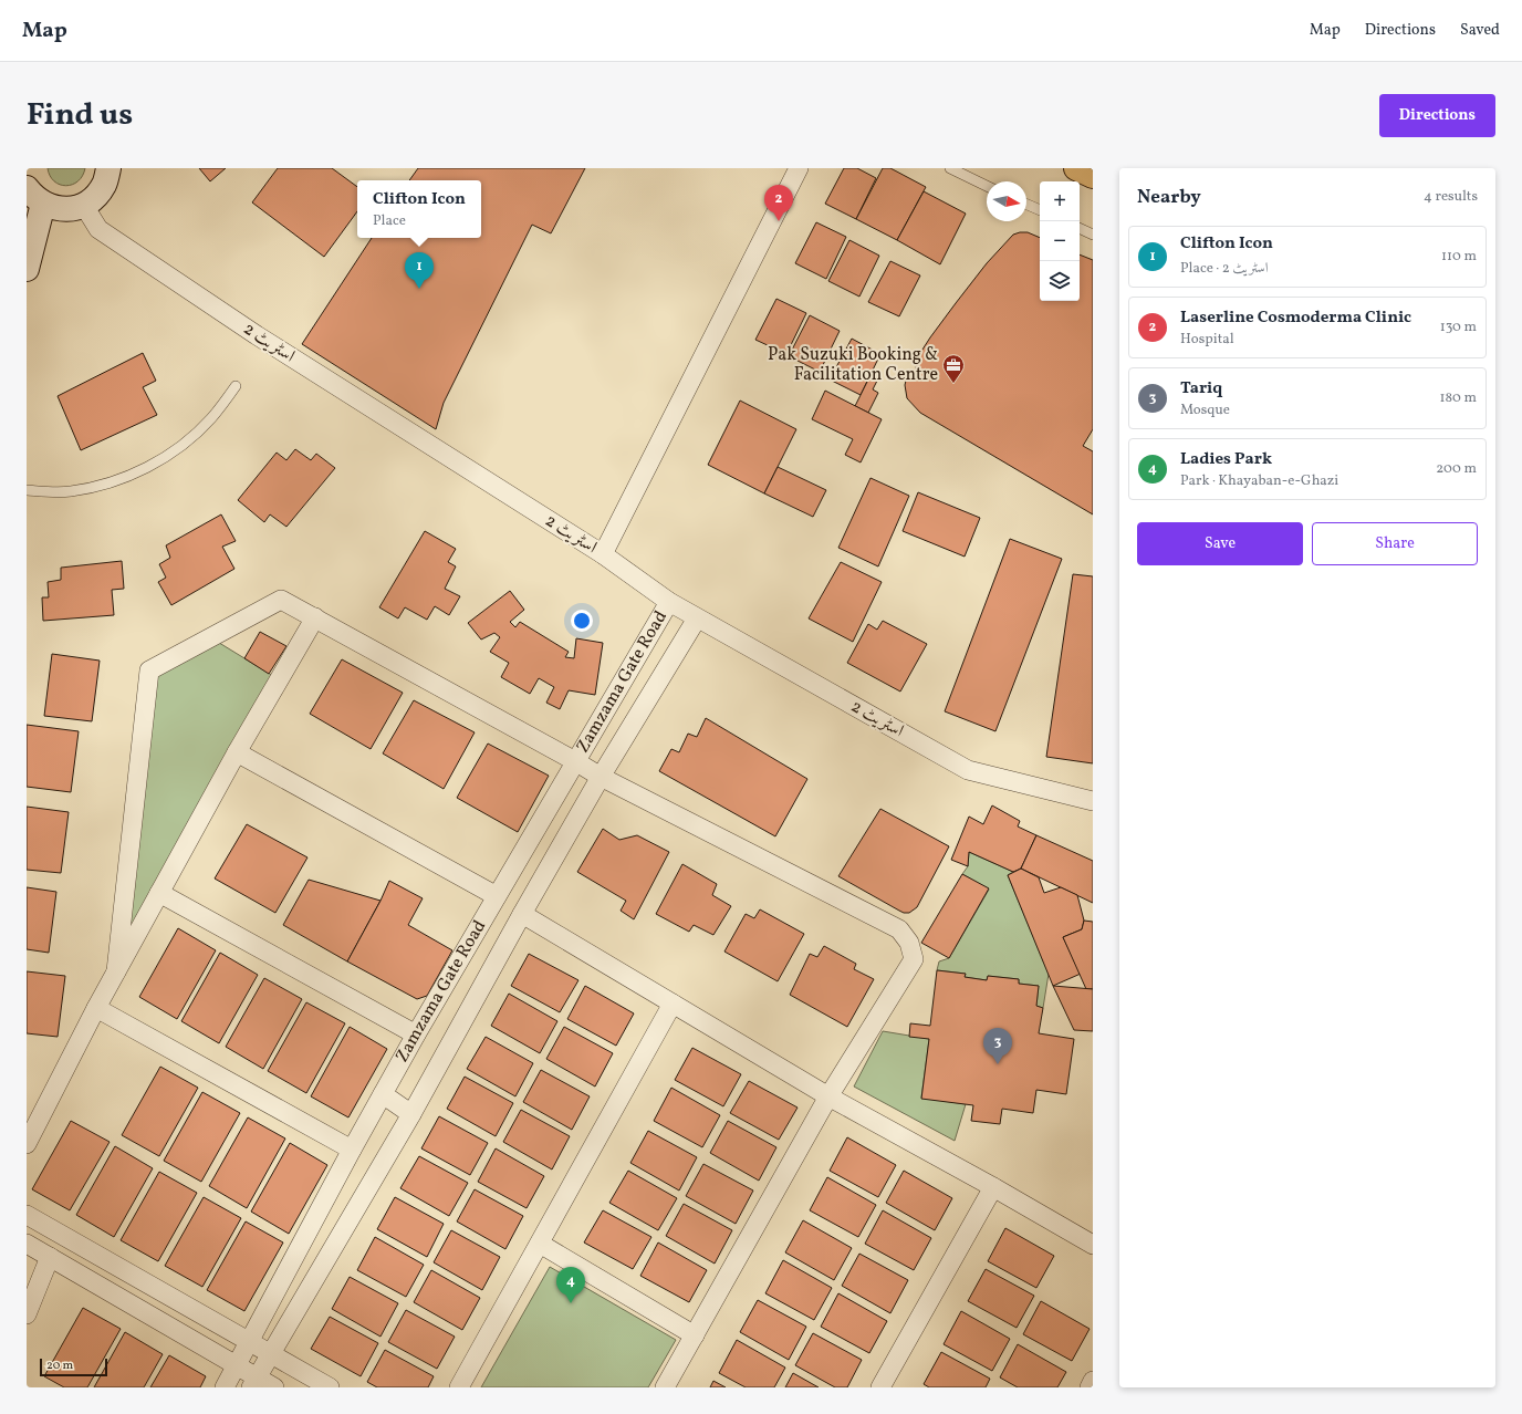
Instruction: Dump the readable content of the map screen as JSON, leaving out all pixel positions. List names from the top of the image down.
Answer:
{
  "streets": {
    "street": ["اسٹریٹ 2", "Zamzama Gate Road"]
  },
  "crossings": [
    ["اسٹریٹ 2", "Zamzama Gate Road"]
  ],
  "places": {
    "office": ["Pak Suzuki Booking & Facilitation Centre"]
  },
  "scale_bar": "20 m",
  "north": "right",
  "page": {
    "header": "Map",
    "nav": ["Map", "Directions", "Saved"],
    "title": "Find us",
    "buttons": [
      "Directions",
      ["Save", "Share"]
    ],
    "heading": ["Nearby", "4 results"],
    "popup": ["Clifton Icon", "Place"],
    "map_buttons": ["+", "−"],
    "pins": [
      "2",
      "1",
      "3",
      "4"
    ],
    "list": [
      {
        "mark": "1",
        "name": "Clifton Icon",
        "note": "Place · اسٹریٹ 2",
        "value": "110 m"
      },
      {
        "mark": "2",
        "name": "Laserline Cosmoderma Clinic",
        "note": "Hospital",
        "value": "130 m"
      },
      {
        "mark": "3",
        "name": "Tariq",
        "note": "Mosque",
        "value": "180 m"
      },
      {
        "mark": "4",
        "name": "Ladies Park",
        "note": "Park · Khayaban-e-Ghazi",
        "value": "200 m"
      }
    ],
    "scale": "20 m"
  }
}
